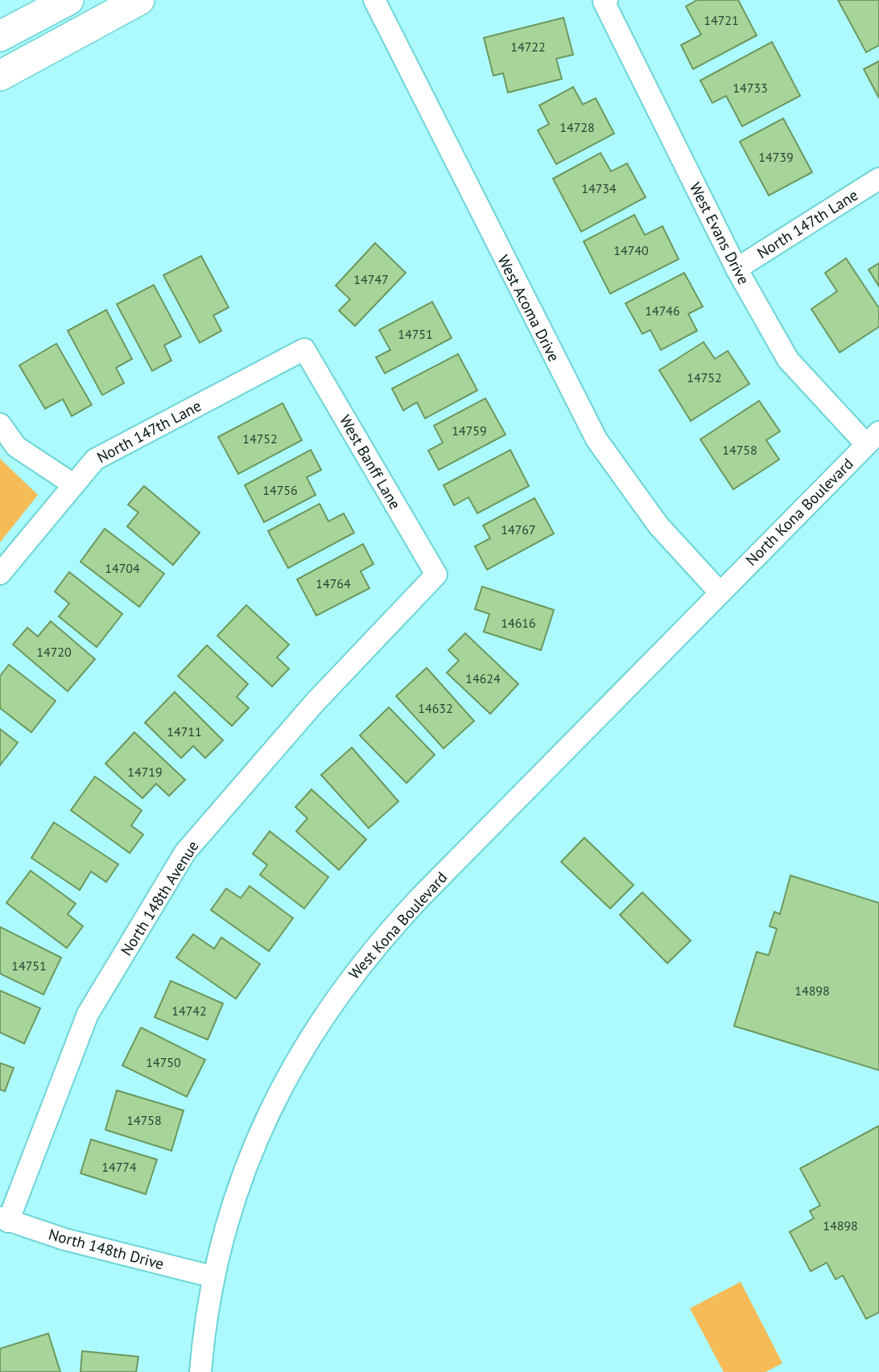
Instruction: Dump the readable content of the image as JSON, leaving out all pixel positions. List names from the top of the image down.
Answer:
{
  "streets": {
    "street": [
      "North 147th Lane",
      "West Evans Drive",
      "West Acoma Drive",
      "West Banff Lane",
      "North Kona Boulevard",
      "North 148th Avenue",
      "West Kona Boulevard",
      "North 148th Drive"
    ]
  },
  "crossings": [
    ["North 147th Lane", "West Evans Drive"],
    ["North 147th Lane", "West Banff Lane"],
    ["West Evans Drive", "North Kona Boulevard"],
    ["West Acoma Drive", "North Kona Boulevard"],
    ["West Acoma Drive", "West Kona Boulevard"],
    ["West Banff Lane", "North 148th Avenue"],
    ["North Kona Boulevard", "West Kona Boulevard"],
    ["North 148th Avenue", "North 148th Drive"],
    ["West Kona Boulevard", "North 148th Drive"]
  ],
  "house_numbers": [
    "14721",
    "14722",
    "14733",
    "14728",
    "14739",
    "14734",
    "14740",
    "14747",
    "14746",
    "14751",
    "14752",
    "14759",
    "14752",
    "14758",
    "14756",
    "14767",
    "14704",
    "14764",
    "14616",
    "14720",
    "14624",
    "14632",
    "14711",
    "14719",
    "14751",
    "14898",
    "14742",
    "14750",
    "14758",
    "14774",
    "14898"
  ]
}
